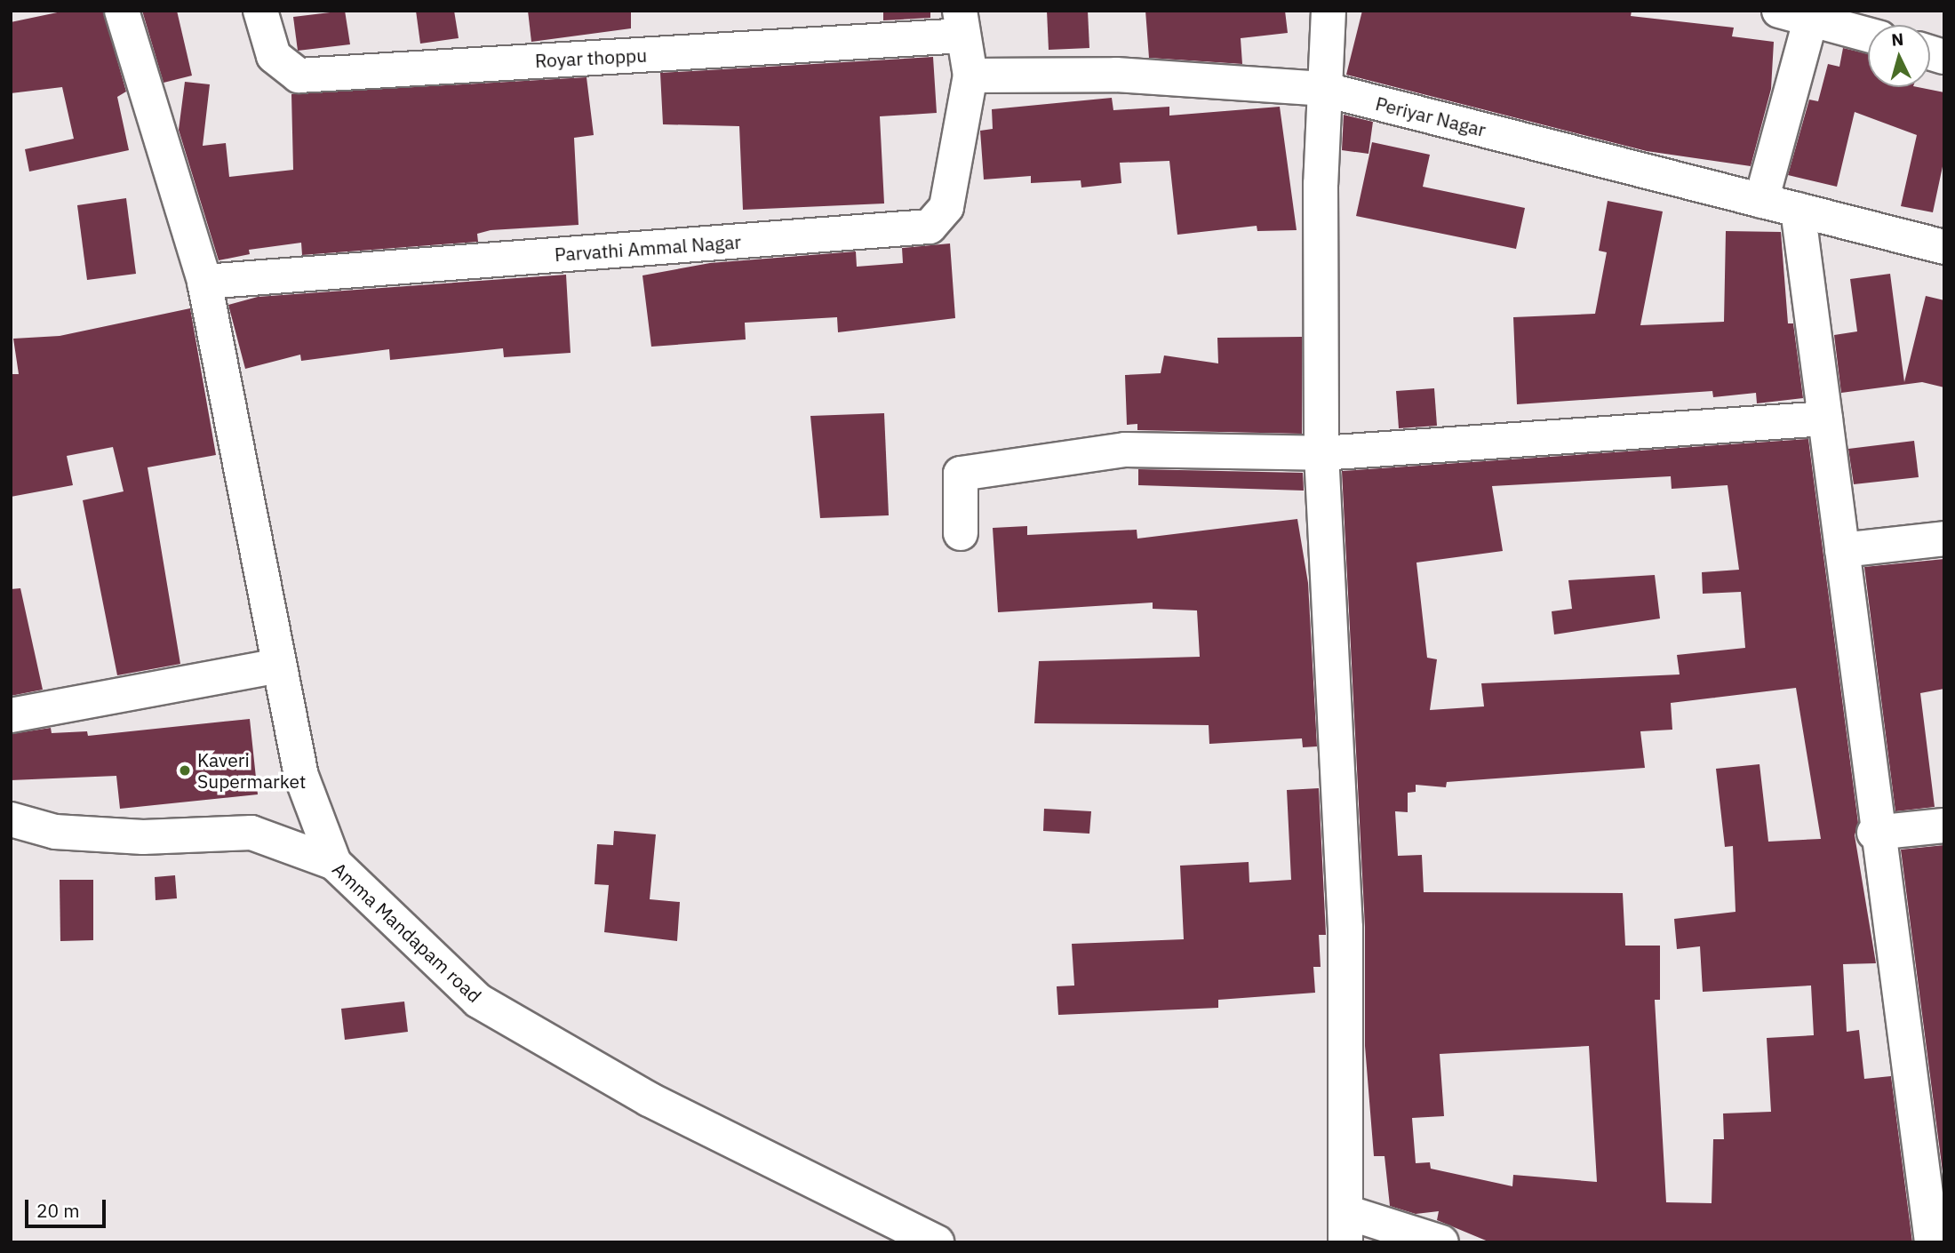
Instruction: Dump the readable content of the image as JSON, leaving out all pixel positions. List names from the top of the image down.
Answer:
{
  "streets": {
    "street": [
      "Royar thoppu",
      "Periyar Nagar",
      "Parvathi Ammal Nagar",
      "Amma Mandapam road"
    ]
  },
  "crossings": [
    ["Periyar Nagar", "Parvathi Ammal Nagar"]
  ],
  "places": ["Kaveri Supermarket"],
  "scale_bar": "20 m",
  "north": "top"
}
